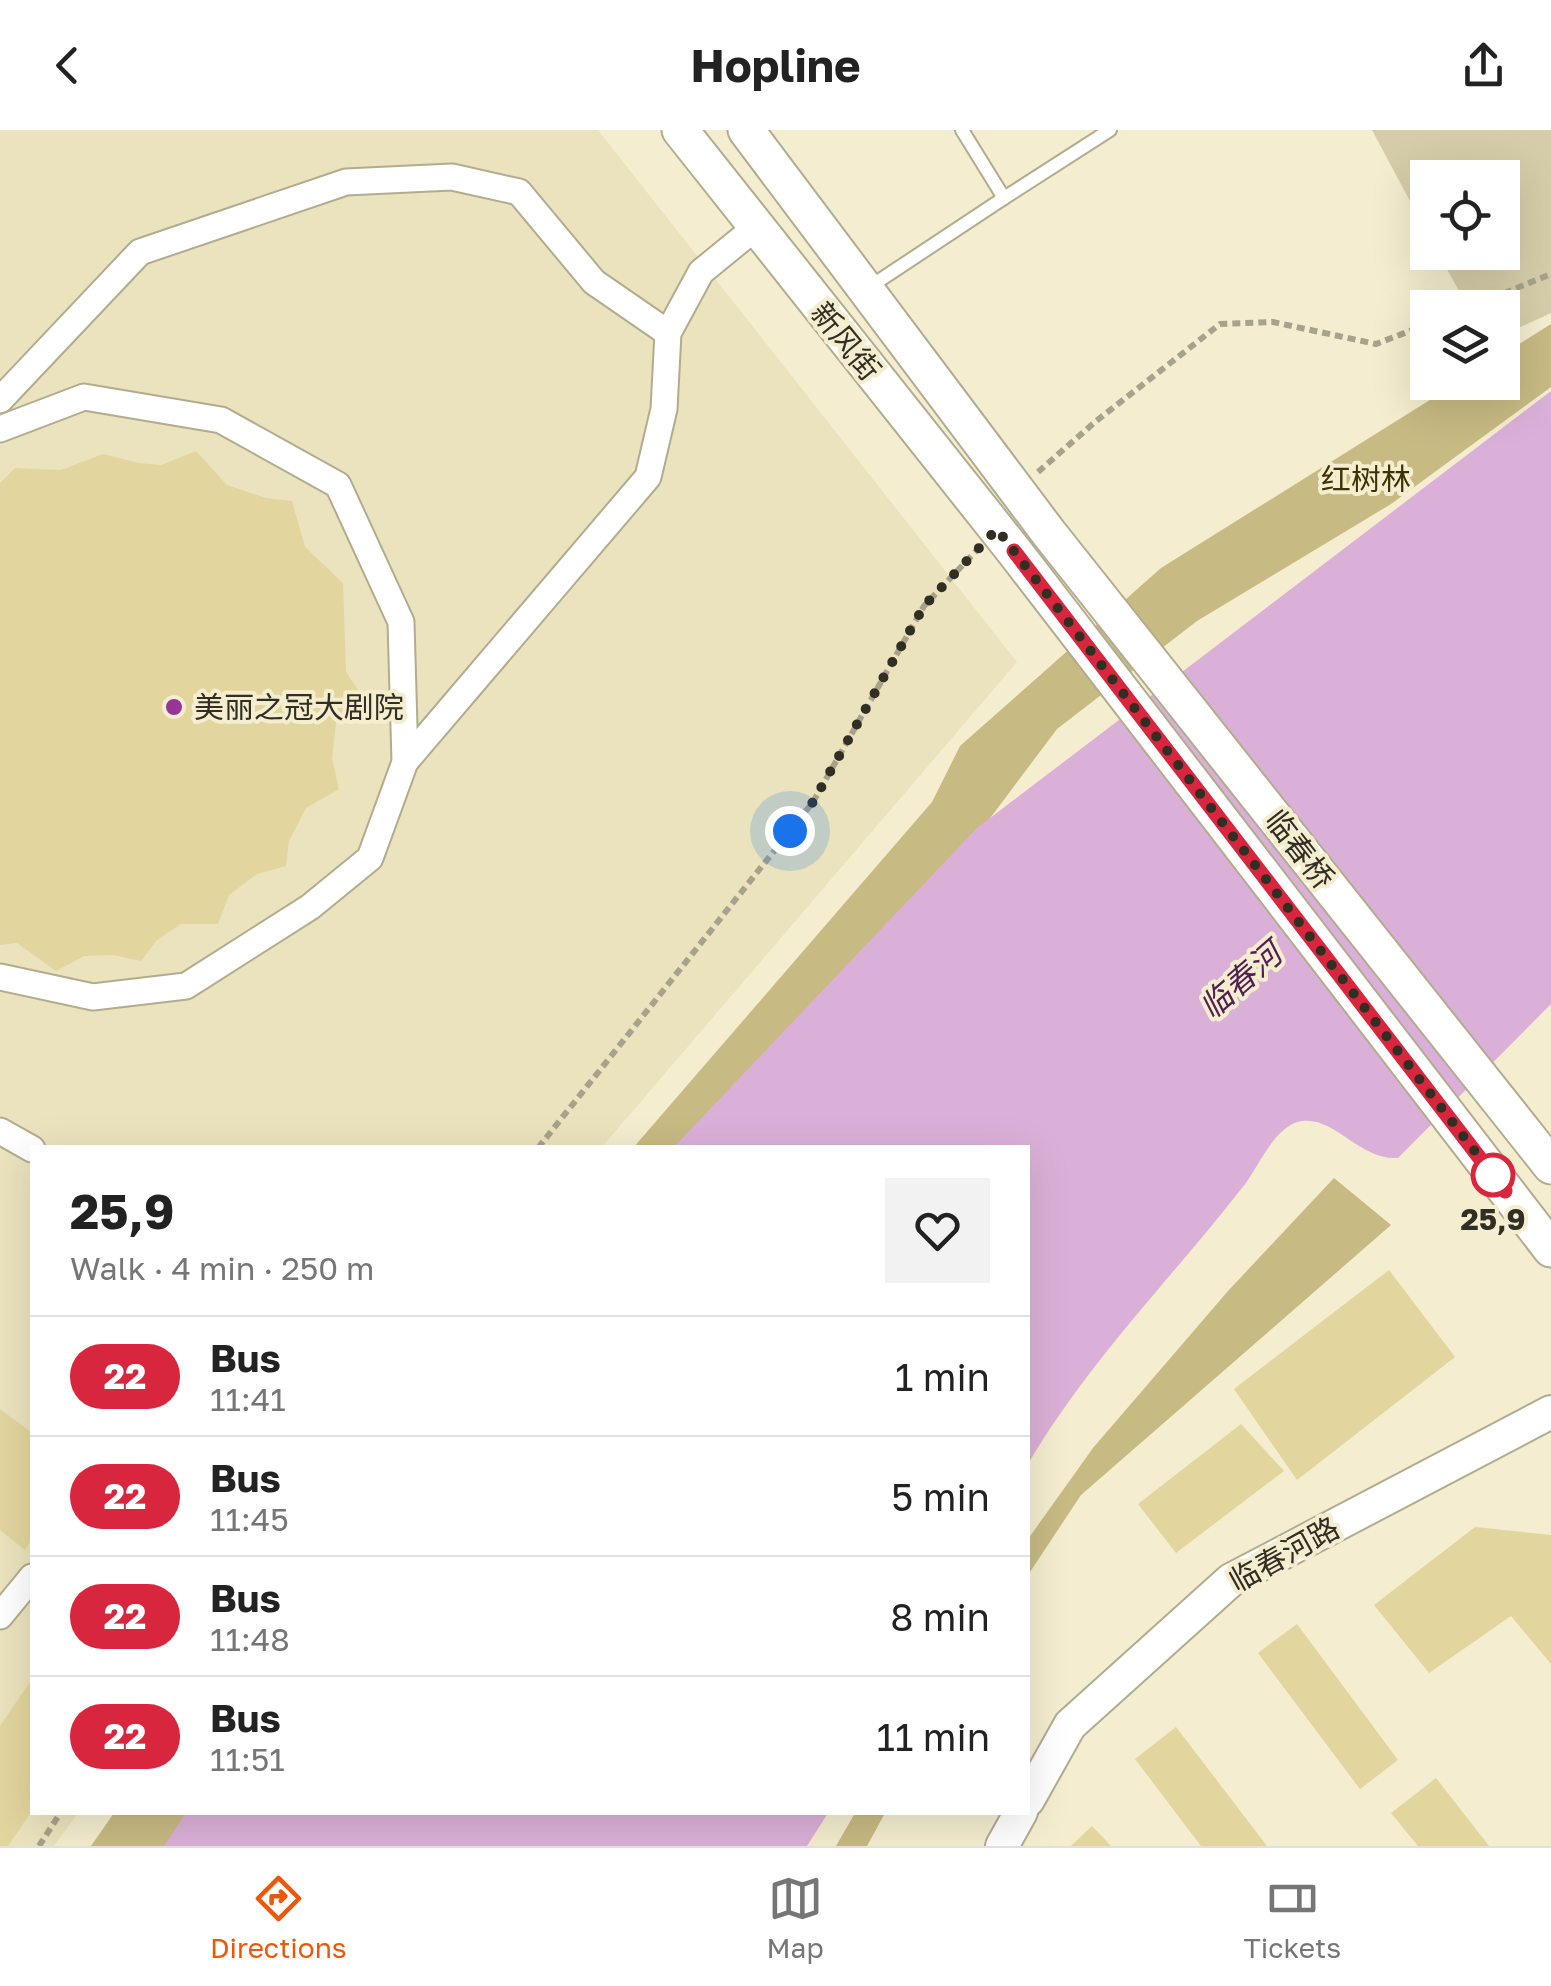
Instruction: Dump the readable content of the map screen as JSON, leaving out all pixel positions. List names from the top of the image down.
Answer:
{
  "streets": {
    "main road": ["新风街", "临春桥"],
    "street": ["临春河路"]
  },
  "crossings": [
    ["新风街", "临春桥"]
  ],
  "water": ["临春河"],
  "parks": ["红树林"],
  "places": ["美丽之冠大剧院", "25,9"],
  "lines": ["bus line 22"],
  "page": {
    "header": "Hopline",
    "heading": ["25,9", "Walk · 4 min · 250 m"],
    "list": [
      {
        "mark": "22",
        "name": "Bus",
        "note": "11:41",
        "value": "1 min"
      },
      {
        "mark": "22",
        "name": "Bus",
        "note": "11:45",
        "value": "5 min"
      },
      {
        "mark": "22",
        "name": "Bus",
        "note": "11:48",
        "value": "8 min"
      },
      {
        "mark": "22",
        "name": "Bus",
        "note": "11:51",
        "value": "11 min"
      }
    ],
    "tabs": ["Directions", "Map", "Tickets"]
  }
}
